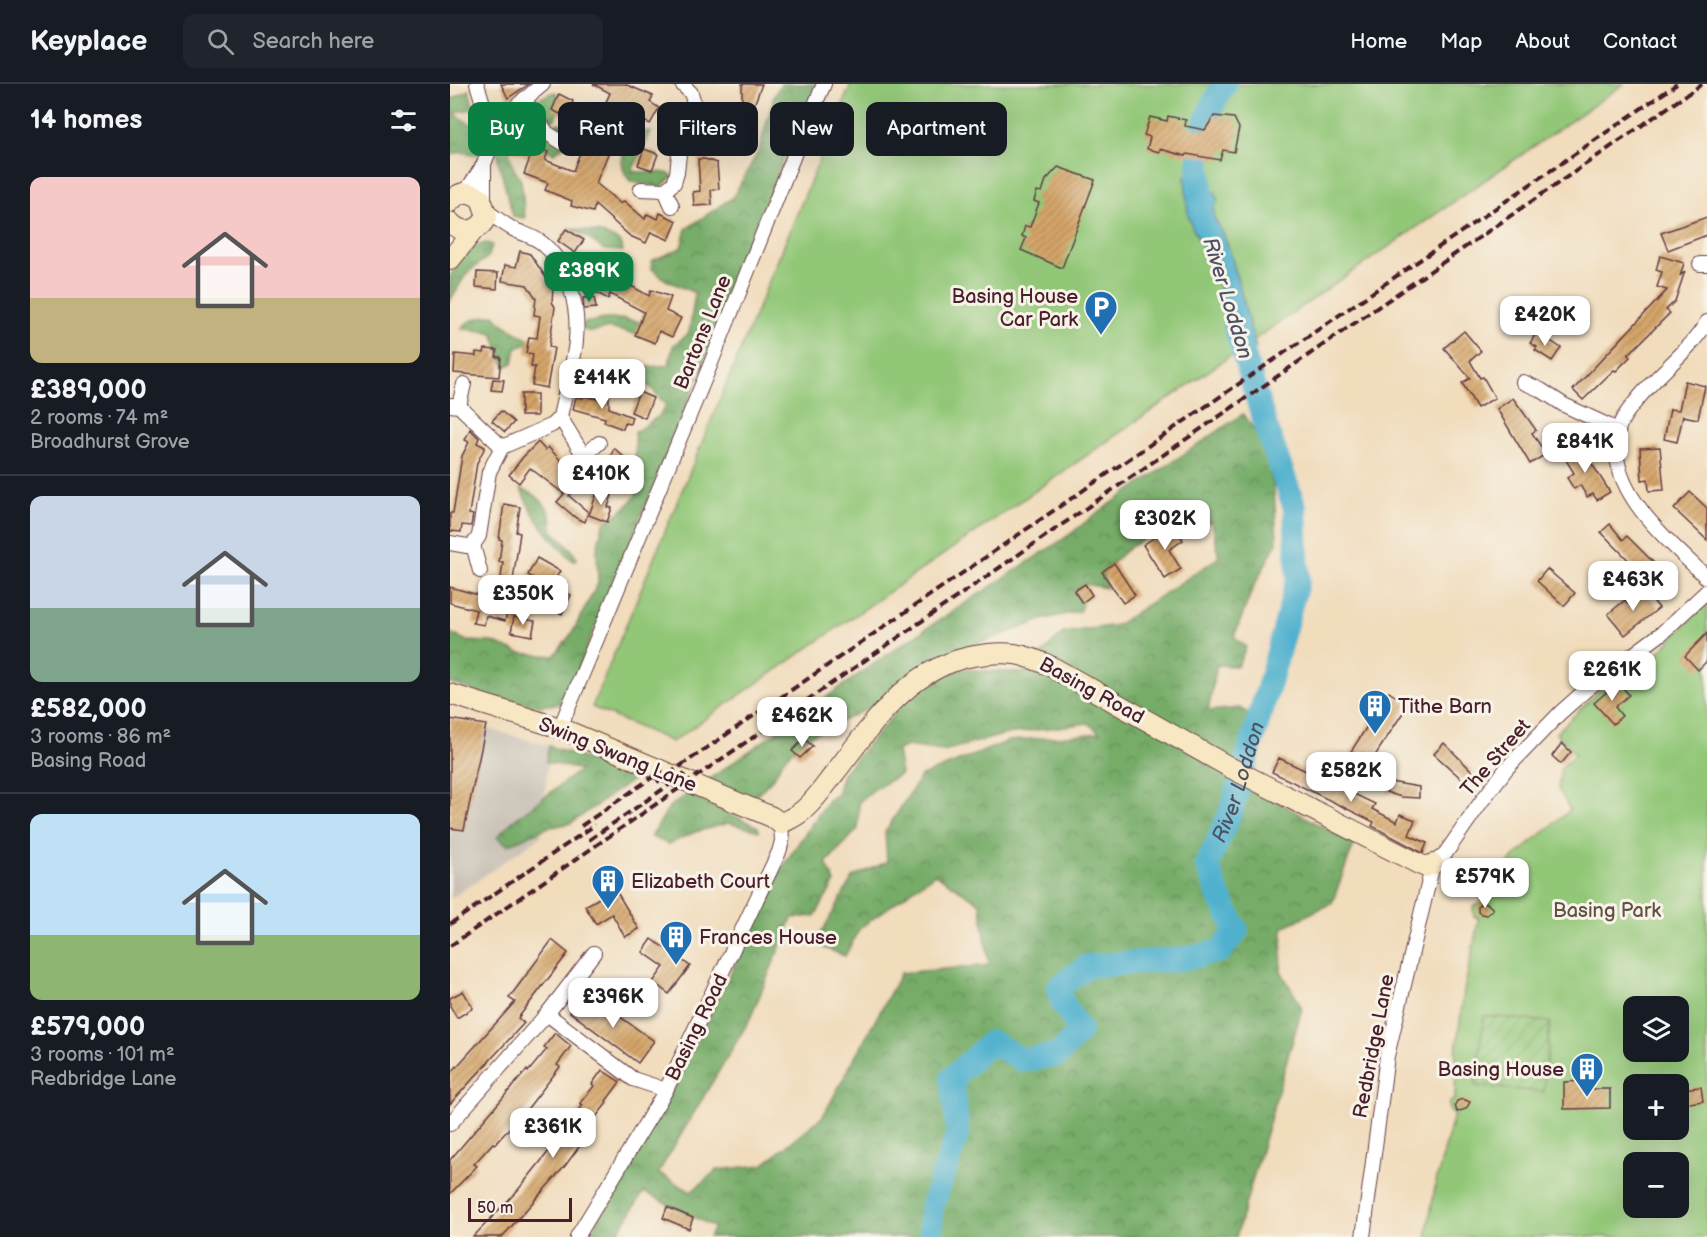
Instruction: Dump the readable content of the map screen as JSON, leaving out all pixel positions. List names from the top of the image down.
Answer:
{
  "streets": {
    "street": [
      "Bartons Lane",
      "Basing Road",
      "Swing Swang Lane",
      "The Street",
      "Redbridge Lane"
    ]
  },
  "crossings": [
    ["Bartons Lane", "Swing Swang Lane"],
    ["Basing Road", "Swing Swang Lane"],
    ["Basing Road", "The Street"],
    ["Basing Road", "Redbridge Lane"],
    ["The Street", "Redbridge Lane"]
  ],
  "water": ["River Loddon"],
  "parks": ["Basing Park"],
  "places": {
    "parking": ["Basing House Car Park"],
    "building": [
      "Tithe Barn",
      "Elizabeth Court",
      "Frances House",
      "Basing House"
    ]
  },
  "scale_bar": "50 m",
  "page": {
    "header": "Keyplace",
    "search": "Search here",
    "nav": [
      "Home",
      "Map",
      "About",
      "Contact"
    ],
    "heading": "14 homes",
    "chip": [
      "Buy",
      "Rent",
      "Filters",
      "New",
      "Apartment"
    ],
    "list": [
      {
        "name": "£389,000",
        "note": "2 rooms · 74 m² · Broadhurst Grove"
      },
      {
        "name": "£582,000",
        "note": "3 rooms · 86 m² · Basing Road"
      },
      {
        "name": "£579,000",
        "note": "3 rooms · 101 m² · Redbridge Lane"
      }
    ],
    "price": [
      "£389K",
      "£420K",
      "£414K",
      "£841K",
      "£410K",
      "£302K",
      "£463K",
      "£350K",
      "£261K",
      "£462K",
      "£582K",
      "£579K",
      "£396K",
      "£361K"
    ],
    "map_buttons": ["+", "−"],
    "scale": "50 m"
  }
}
